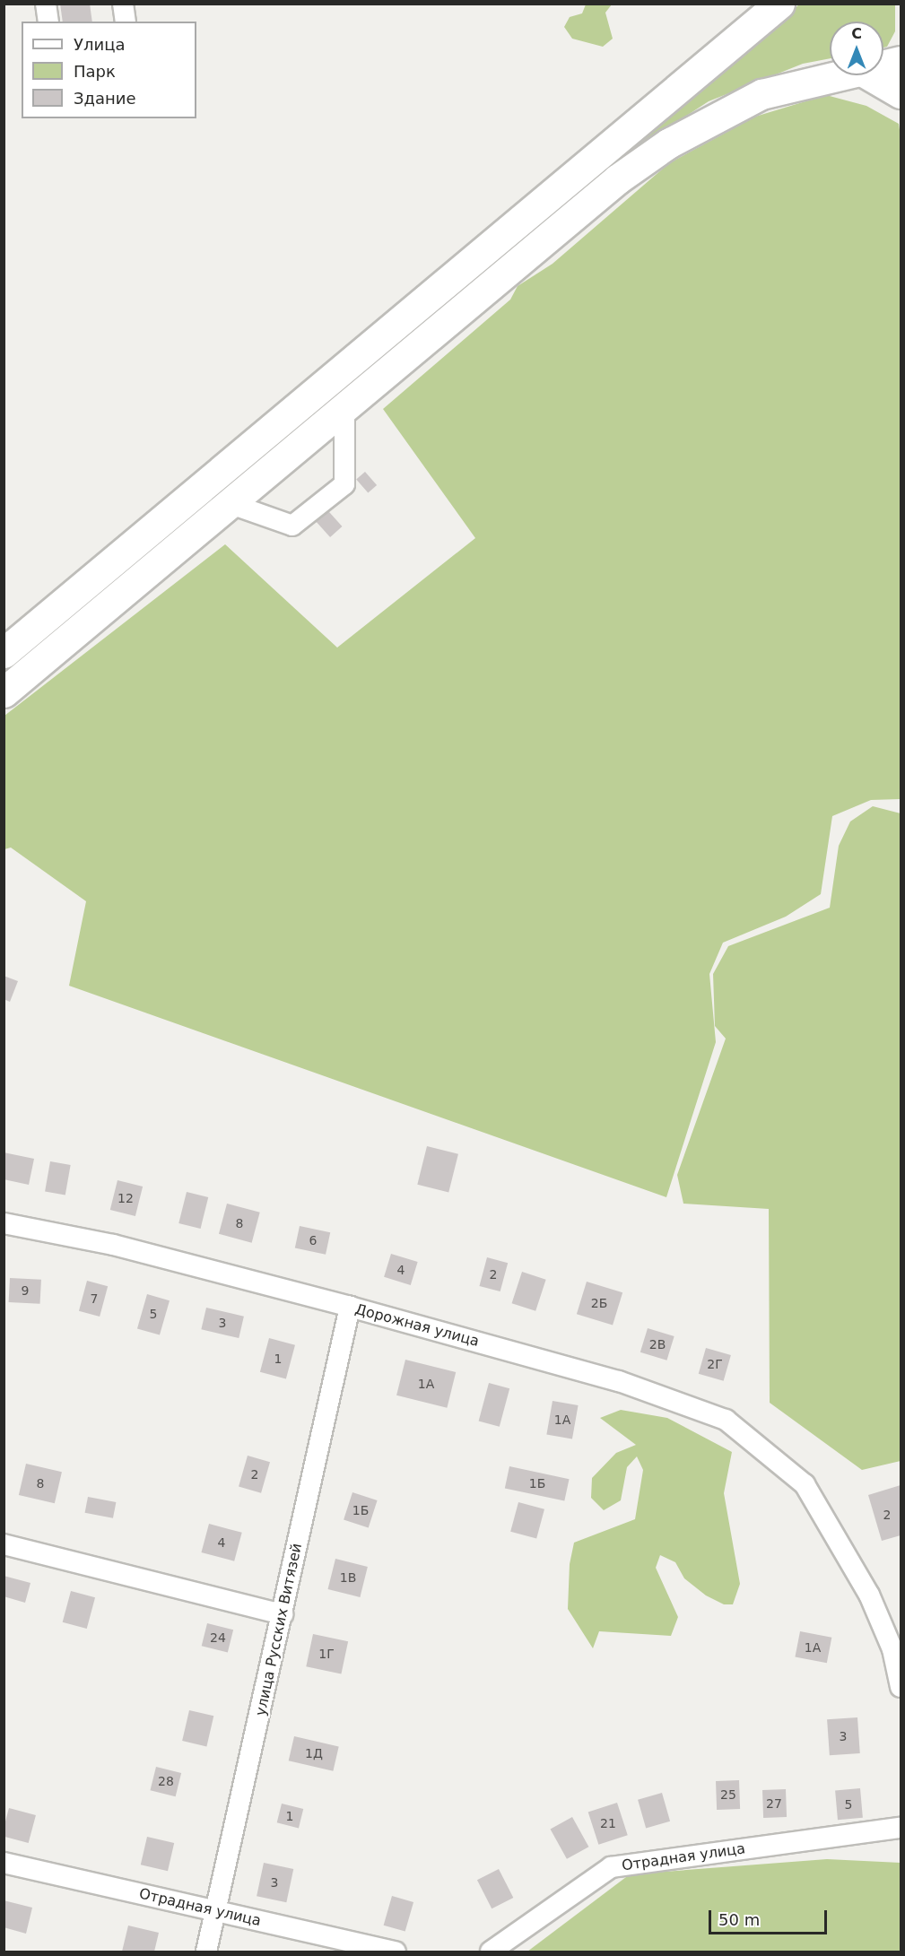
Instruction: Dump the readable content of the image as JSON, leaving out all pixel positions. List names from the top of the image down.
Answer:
{
  "streets": {
    "street": ["Дорожная улица", "улица Русских Витязей", "Отрадная улица"]
  },
  "crossings": [
    ["Дорожная улица", "улица Русских Витязей"],
    ["улица Русских Витязей", "Отрадная улица"]
  ],
  "house_numbers": [
    "12",
    "8",
    "6",
    "4",
    "2",
    "9",
    "7",
    "2Б",
    "5",
    "3",
    "2В",
    "1",
    "2Г",
    "1А",
    "1А",
    "2",
    "8",
    "1Б",
    "1Б",
    "2",
    "4",
    "1В",
    "24",
    "1А",
    "1Г",
    "3",
    "1Д",
    "28",
    "25",
    "27",
    "5",
    "1",
    "21",
    "3"
  ],
  "legend": ["Улица", "Парк", "Здание"],
  "scale_bar": "50 m",
  "north": "top"
}
